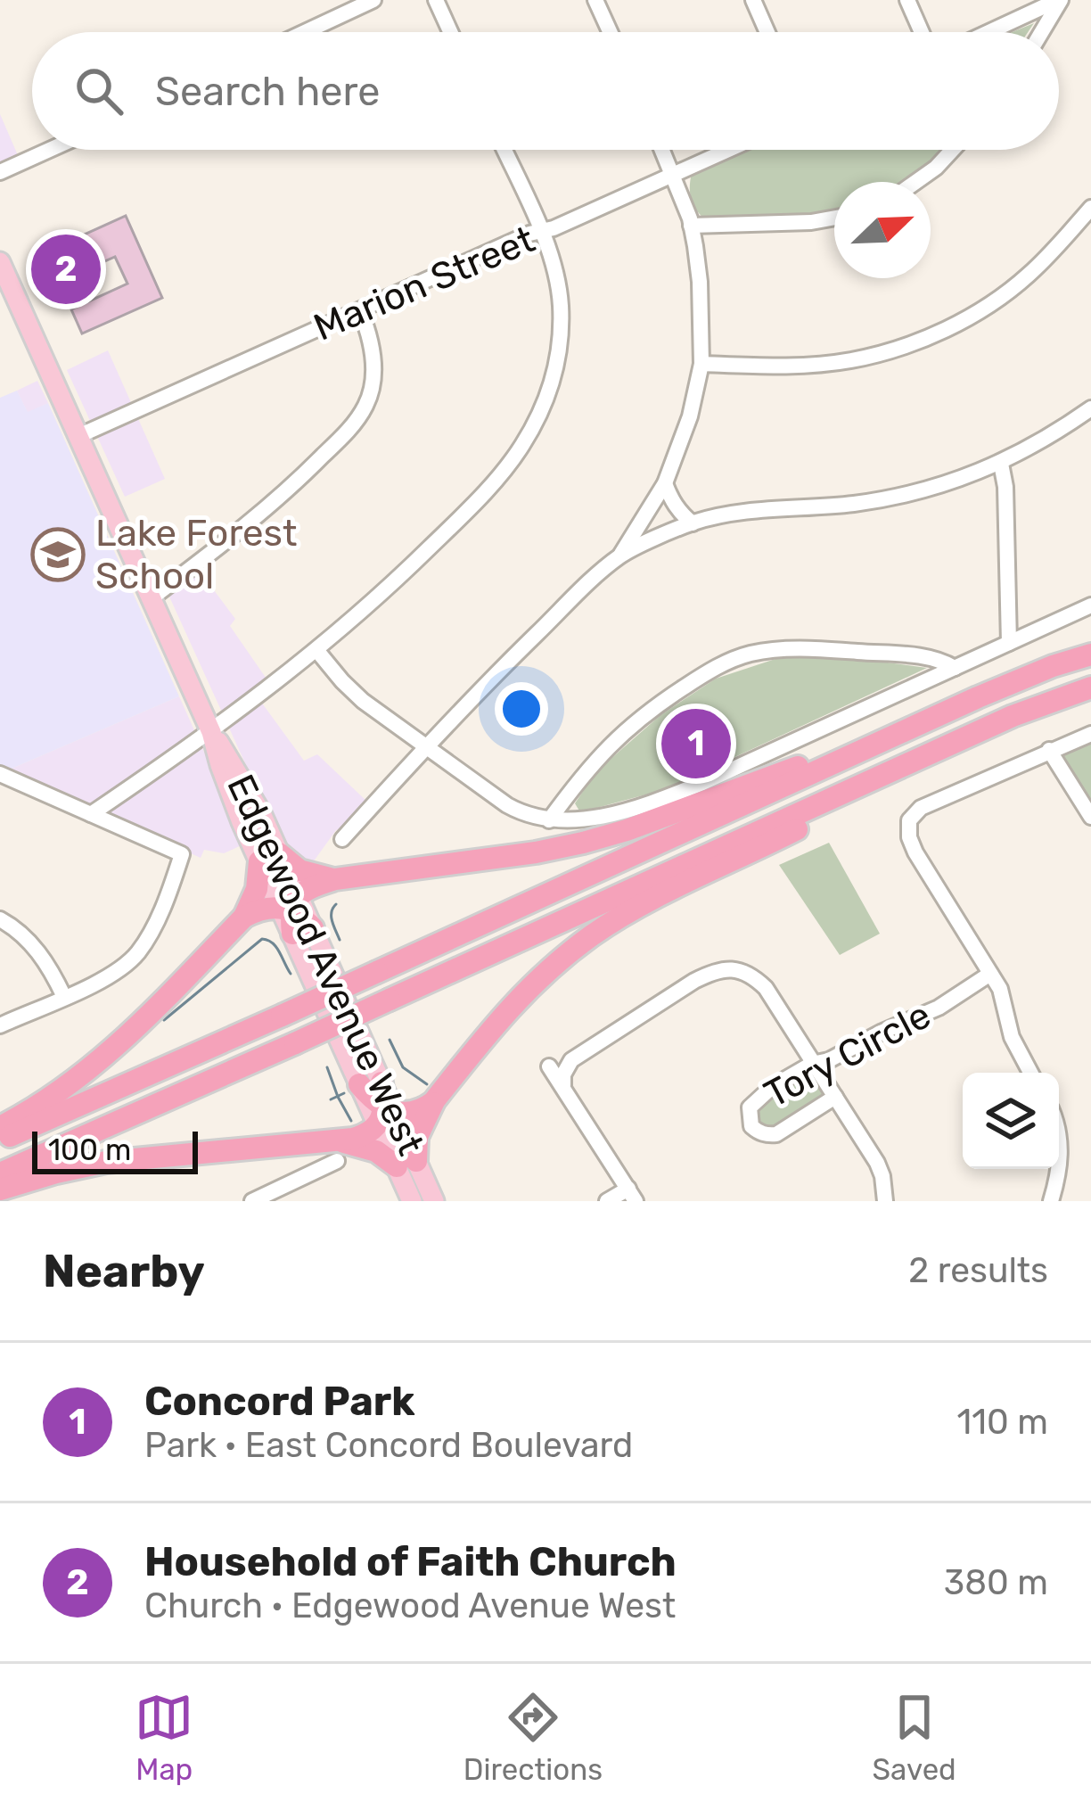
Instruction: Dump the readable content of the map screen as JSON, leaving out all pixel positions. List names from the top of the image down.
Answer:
{
  "streets": {
    "main road": ["Edgewood Avenue West"],
    "street": ["Marion Street", "Tory Circle"]
  },
  "crossings": [
    ["Marion Street", "Edgewood Avenue West"]
  ],
  "places": {
    "school or university": ["Lake Forest School"]
  },
  "scale_bar": "100 m",
  "north": "top right",
  "page": {
    "search": "Search here",
    "pins": ["2", "1"],
    "scale": "100 m",
    "heading": ["Nearby", "2 results"],
    "list": [
      {
        "mark": "1",
        "name": "Concord Park",
        "note": "Park · East Concord Boulevard",
        "value": "110 m"
      },
      {
        "mark": "2",
        "name": "Household of Faith Church",
        "note": "Church · Edgewood Avenue West",
        "value": "380 m"
      }
    ],
    "nav": ["Map", "Directions", "Saved"]
  }
}
